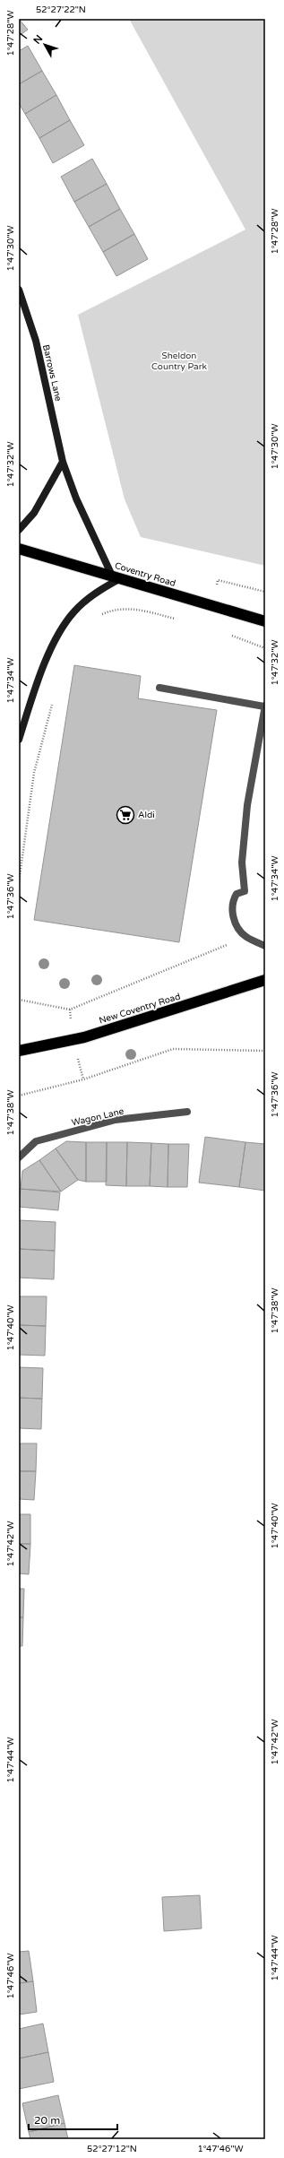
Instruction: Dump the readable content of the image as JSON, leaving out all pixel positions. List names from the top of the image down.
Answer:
{
  "streets": {
    "highway": ["Coventry Road", "New Coventry Road"],
    "street": ["Barrows Lane", "Wagon Lane"]
  },
  "crossings": [
    ["Barrows Lane", "Coventry Road"]
  ],
  "parks": ["Sheldon Country Park"],
  "places": {
    "supermarket": ["Aldi"]
  },
  "scale_bar": "20 m",
  "north": "top left",
  "coordinates": [
    "52°27'22\"N",
    "1°47'28\"W",
    "1°47'30\"W",
    "1°47'32\"W",
    "1°47'34\"W",
    "1°47'36\"W",
    "1°47'38\"W",
    "1°47'40\"W",
    "1°47'42\"W",
    "1°47'44\"W",
    "1°47'46\"W",
    "52°27'12\"N"
  ]
}
